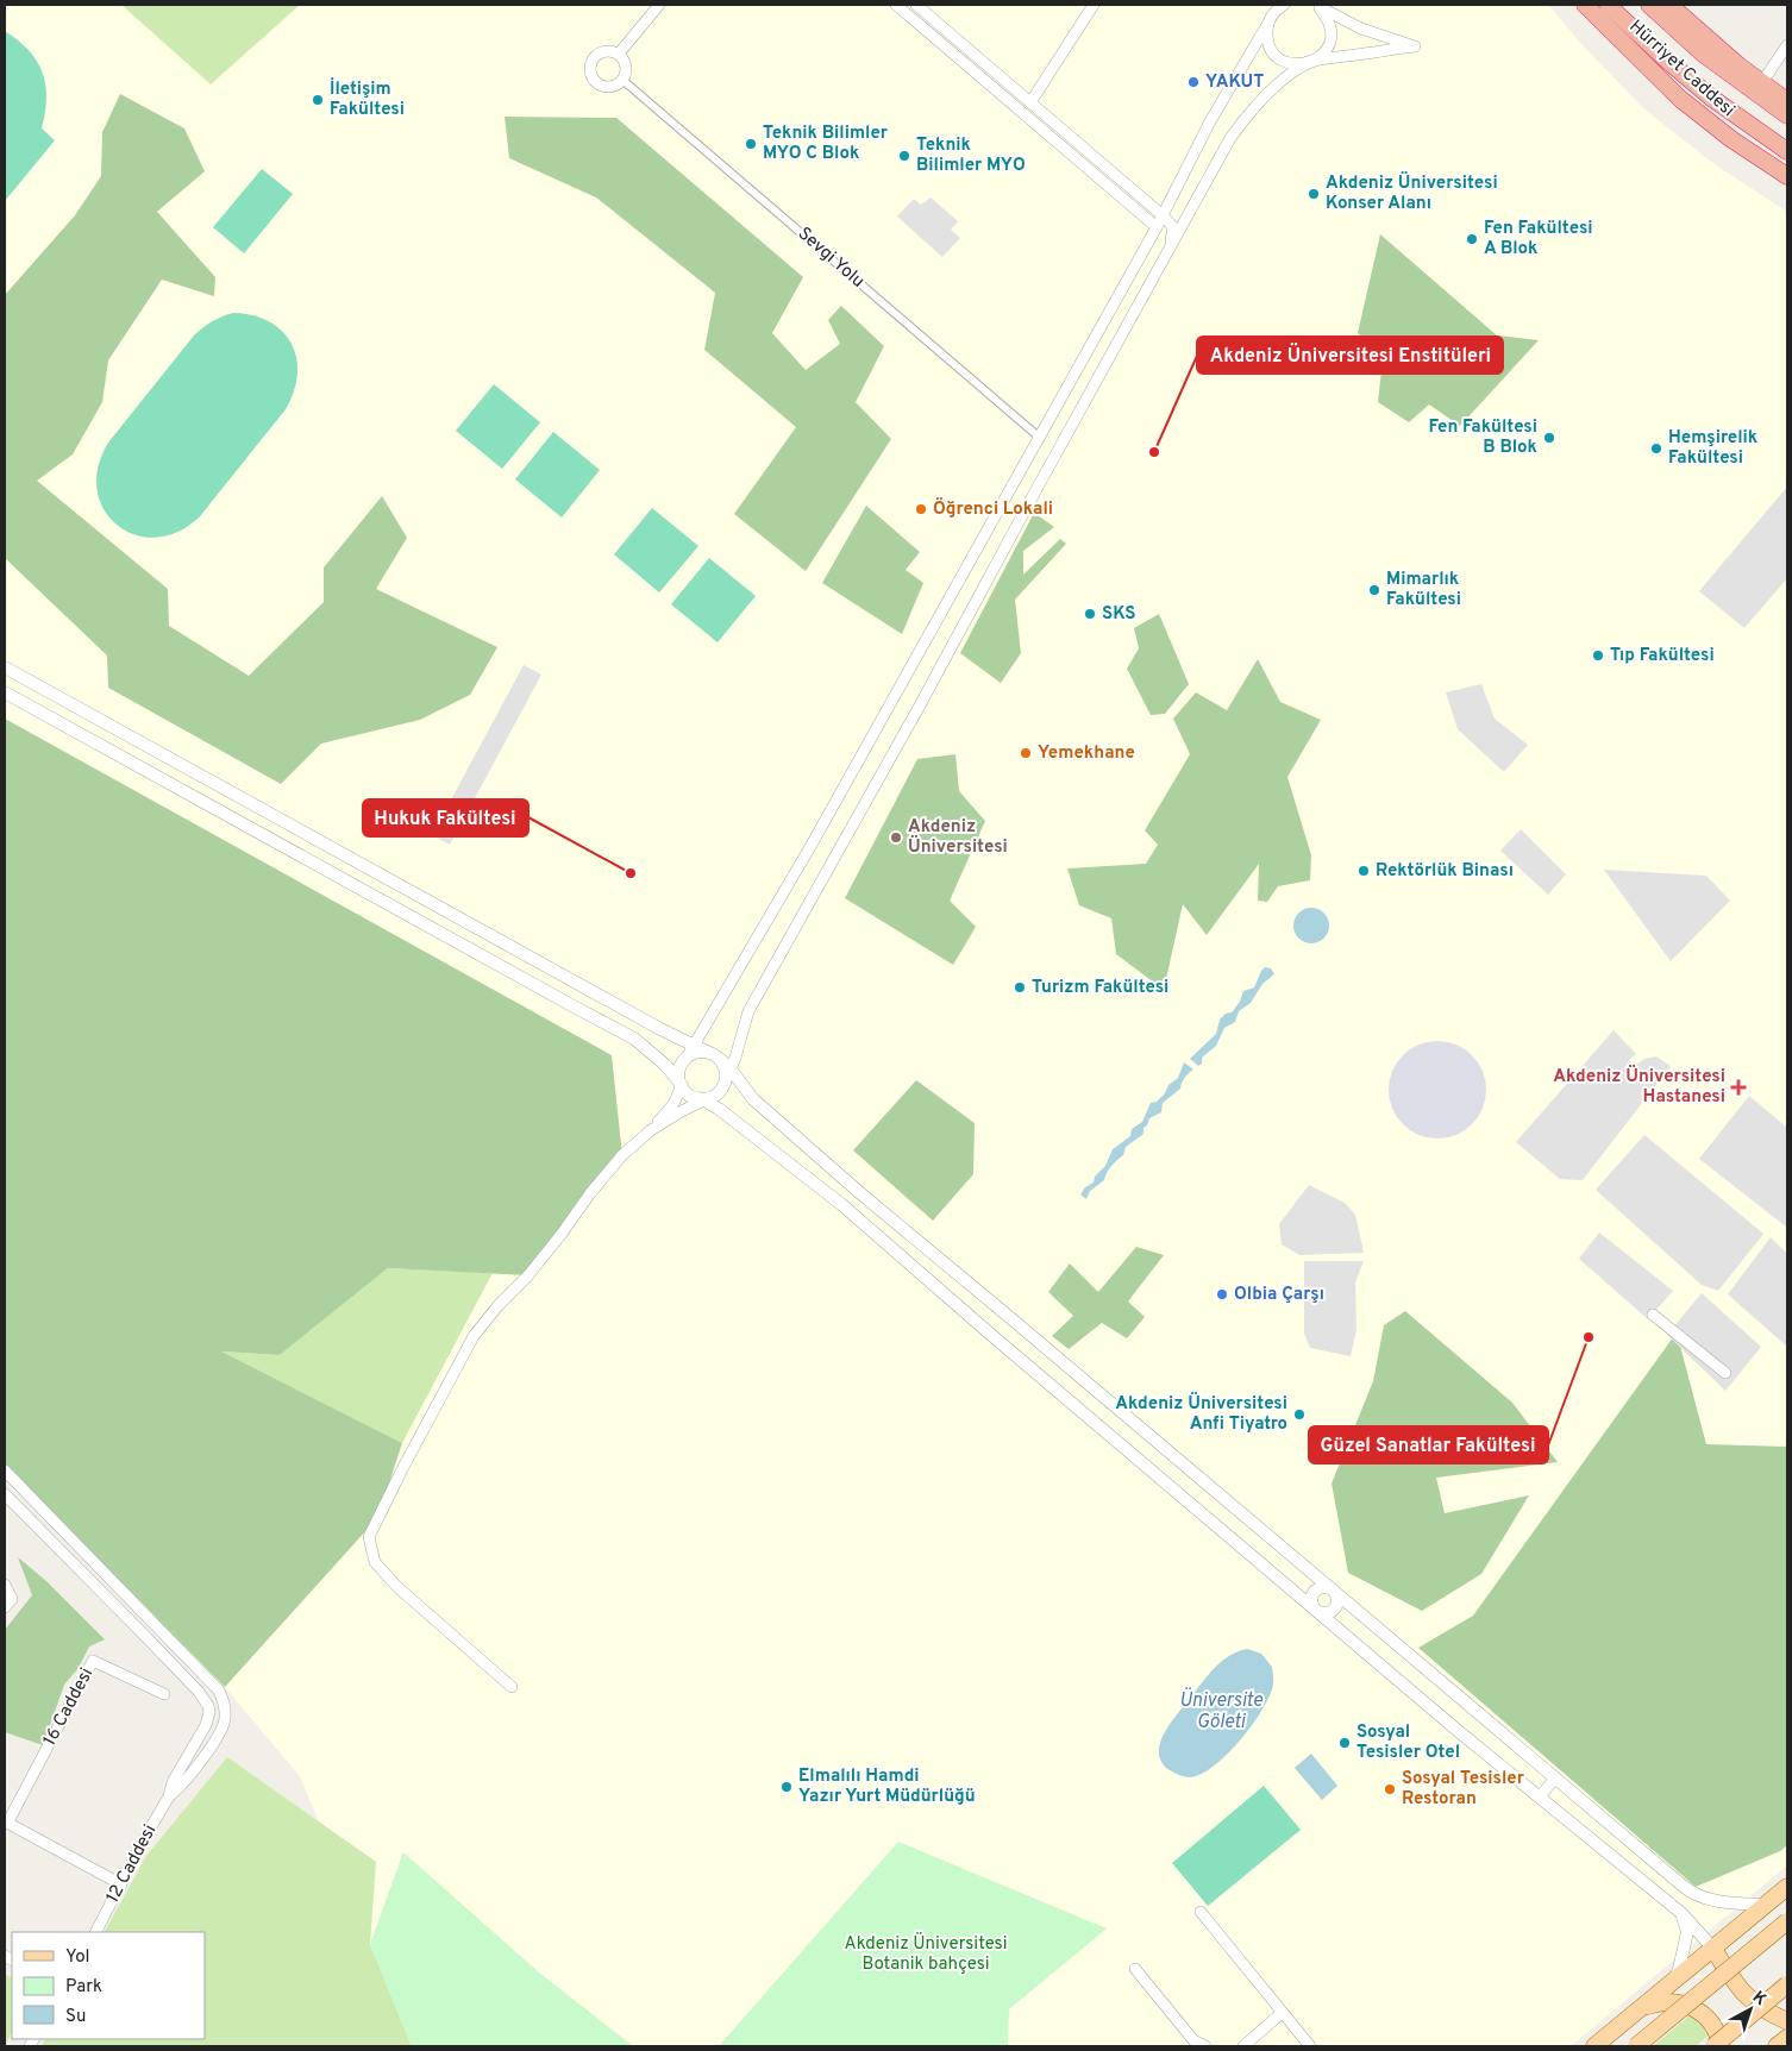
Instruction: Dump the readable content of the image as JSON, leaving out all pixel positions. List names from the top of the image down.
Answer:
{
  "streets": {
    "highway": ["Hürriyet Caddesi"],
    "street": ["Sevgi Yolu", "16 Caddesi", "12 Caddesi"]
  },
  "water": ["Üniversite Göleti"],
  "parks": ["Akdeniz Üniversitesi Botanik bahçesi"],
  "places": {
    "other": [
      "YAKUT",
      "İletişim Fakültesi",
      "Teknik Bilimler MYO C Blok",
      "Teknik Bilimler MYO",
      "Akdeniz Üniversitesi Konser Alanı",
      "Fen Fakültesi A Blok",
      "Fen Fakültesi B Blok",
      "Hemşirelik Fakültesi",
      "Akdeniz Üniversitesi Enstitüleri",
      "Öğrenci Lokali",
      "Mimarlık Fakültesi",
      "SKS",
      "Tıp Fakültesi",
      "Yemekhane",
      "Akdeniz Üniversitesi",
      "Rektörlük Binası",
      "Hukuk Fakültesi",
      "Turizm Fakültesi",
      "Olbia Çarşı",
      "Güzel Sanatlar Fakültesi",
      "Akdeniz Üniversitesi Anfi Tiyatro",
      "Sosyal Tesisler Otel",
      "Elmalılı Hamdi Yazır Yurt Müdürlüğü",
      "Sosyal Tesisler Restoran"
    ],
    "health": ["Akdeniz Üniversitesi Hastanesi"]
  },
  "legend": ["Yol", "Park", "Su"],
  "north": "top right"
}
